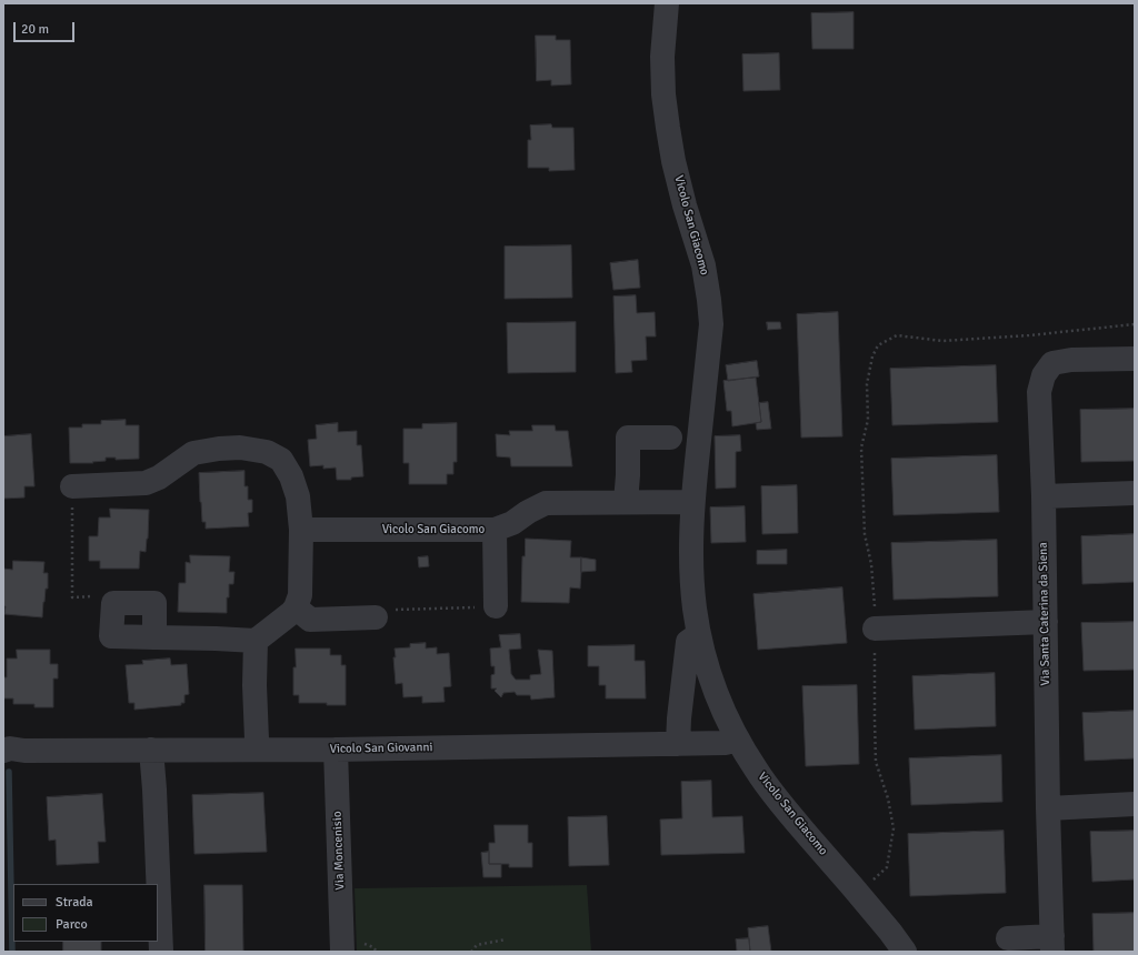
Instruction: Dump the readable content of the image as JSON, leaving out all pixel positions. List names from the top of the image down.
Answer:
{
  "streets": {
    "street": [
      "Vicolo San Giacomo",
      "Via Santa Caterina da Siena",
      "Vicolo San Giovanni",
      "Via Moncenisio"
    ]
  },
  "crossings": [
    ["Vicolo San Giacomo", "Vicolo San Giovanni"],
    ["Vicolo San Giovanni", "Via Moncenisio"]
  ],
  "legend": ["Strada", "Parco"],
  "scale_bar": "20 m"
}
